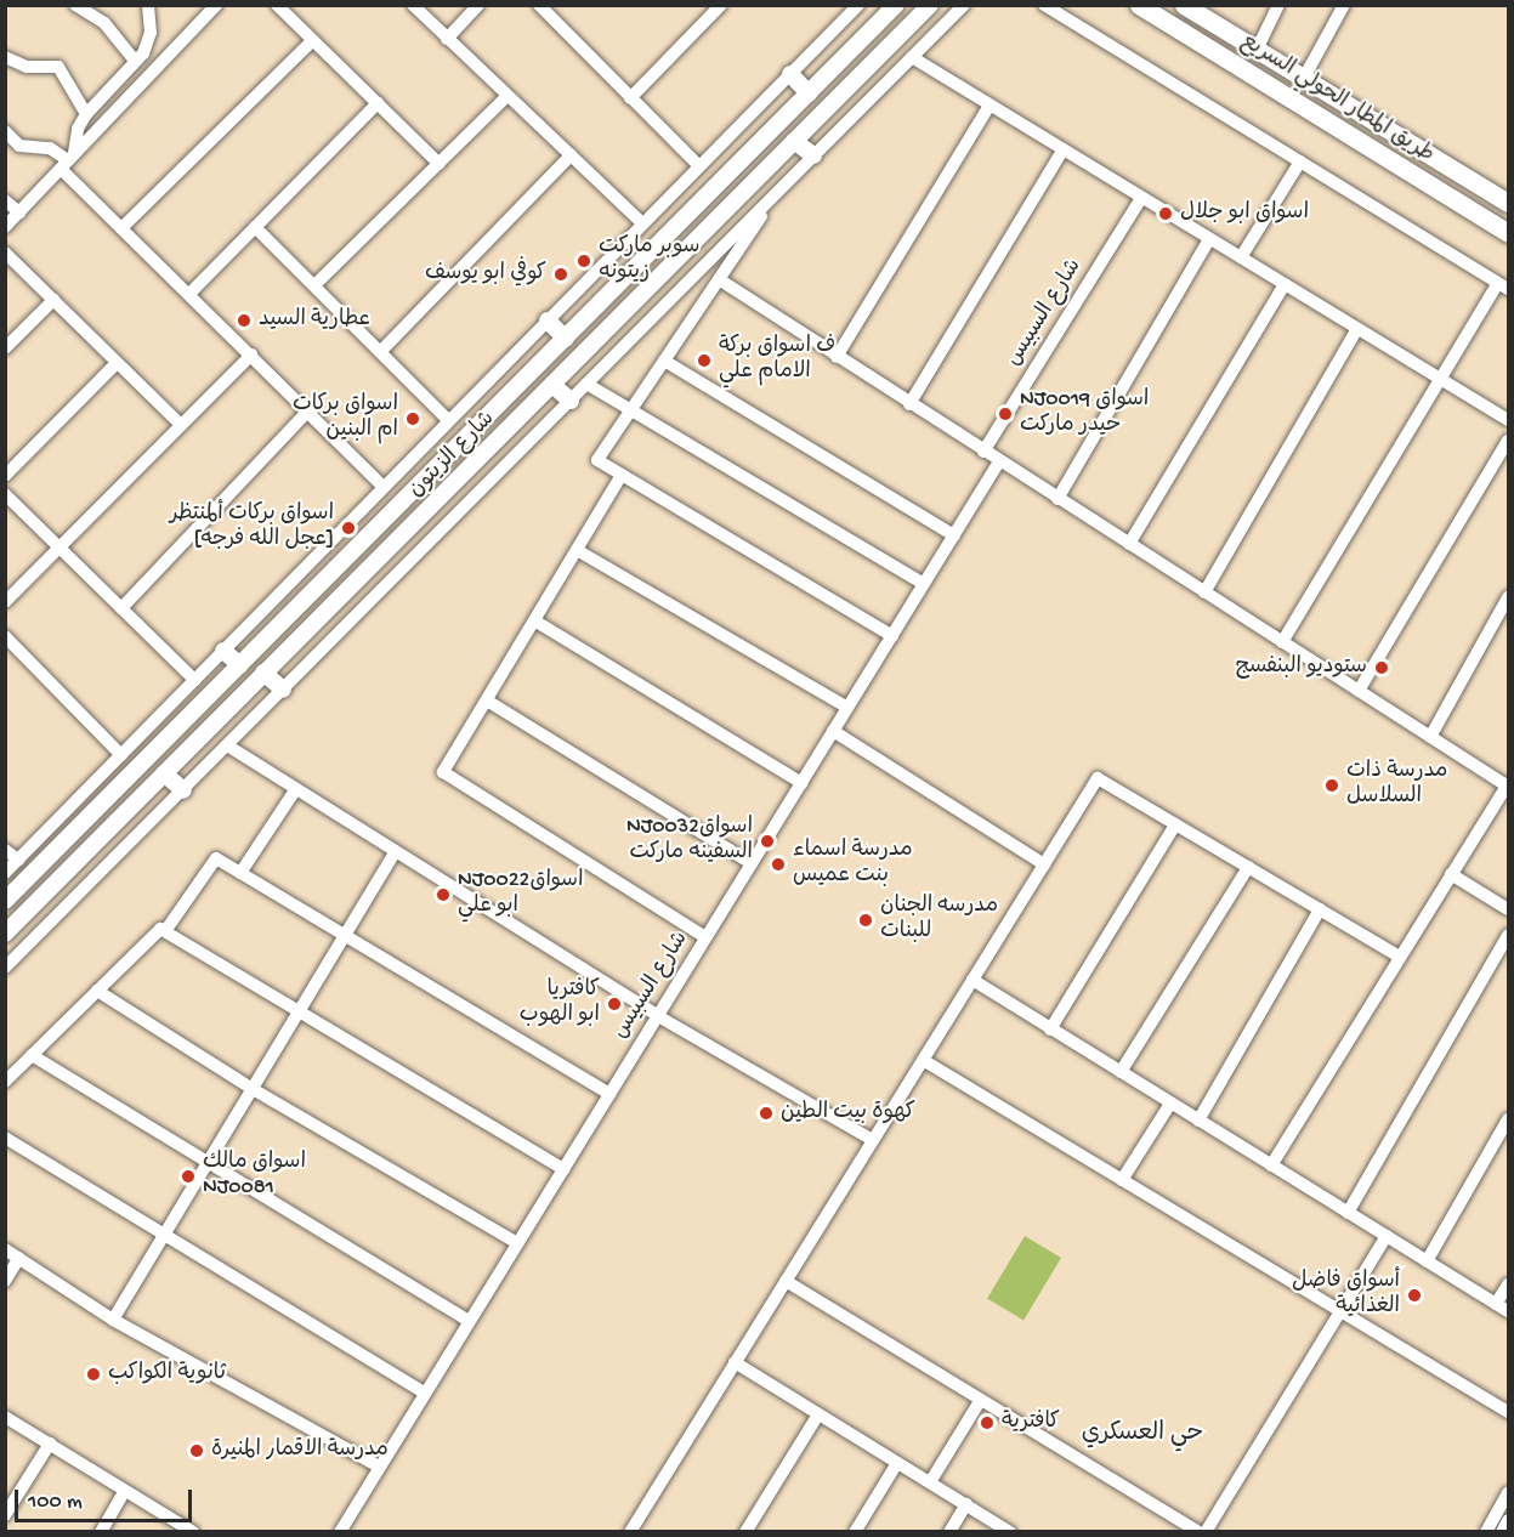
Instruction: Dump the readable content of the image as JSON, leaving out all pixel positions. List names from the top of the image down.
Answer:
{
  "streets": {
    "highway": ["طريق المطار الحولي السريع"],
    "main road": ["شارع الزيتون"],
    "street": ["شارع السبيس"]
  },
  "districts": ["حي العسكري"],
  "places": [
    "اسواق ابو جلال",
    "سوبر ماركت زيتونه",
    "كوفي ابو يوسف",
    "عطارية السيد",
    "ف اسواق بركة الامام علي",
    "NJ0019 اسواق حيدر ماركت",
    "اسواق بركات ام البنين",
    "اسواق بركات ألمنتظر [عجل الله فرجه]",
    "ستوديو البنفسج",
    "مدرسة ذات السلاسل",
    "NJ0032اسواق السفينه ماركت",
    "مدرسة اسماء بنت عميس",
    "NJ0022اسواق ابو علي",
    "مدرسه الجنان للبنات",
    "كافتريا ابو الهوب",
    "كهوة بيت الطين",
    "اسواق مالك NJ0081",
    "أسواق فاضل الغذائية",
    "ثانوية الكواكب",
    "كافترية",
    "مدرسة الاقمار المنيرة"
  ],
  "scale_bar": "100 m"
}
